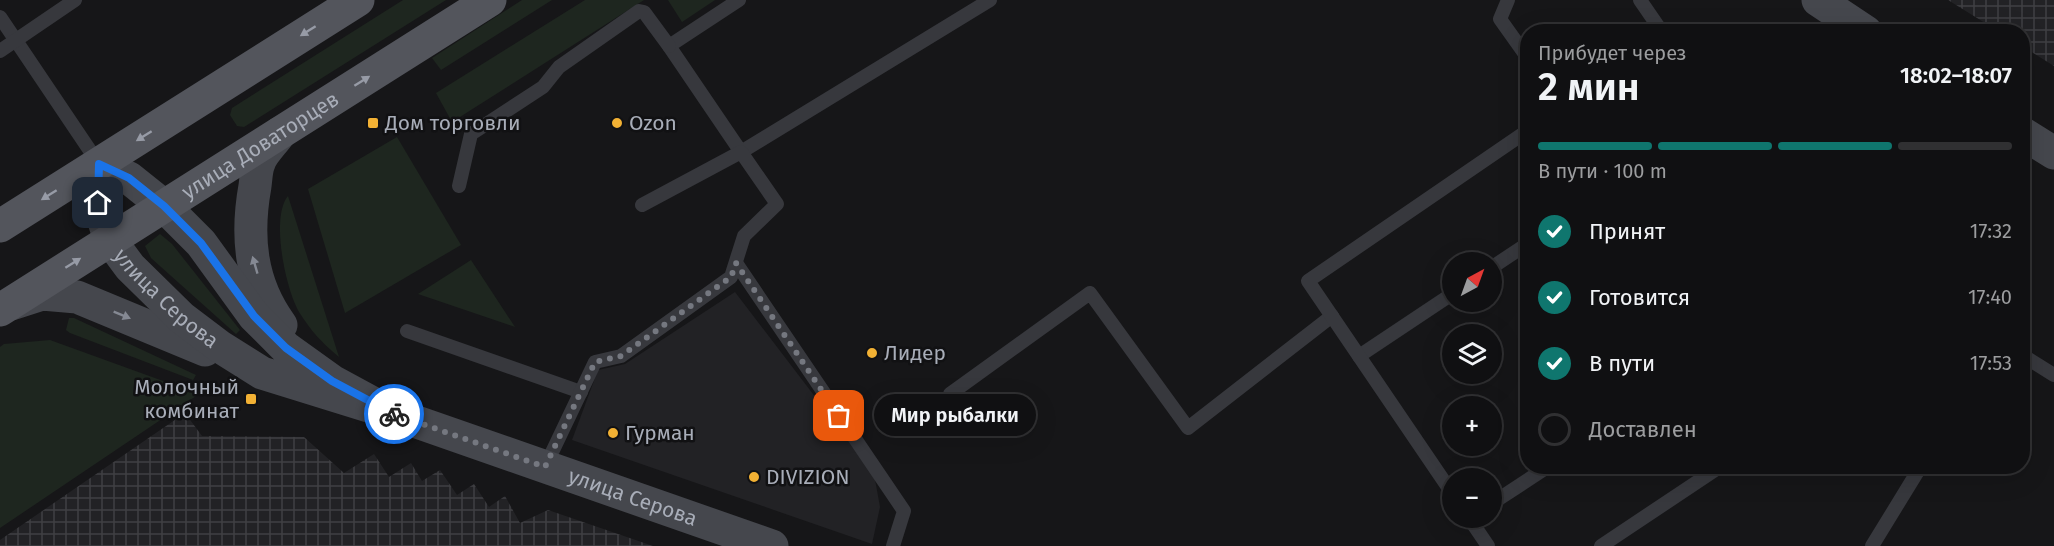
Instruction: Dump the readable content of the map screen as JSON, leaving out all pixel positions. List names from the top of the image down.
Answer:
{
  "streets": {
    "main road": ["улица Доваторцев", "улица Серова"]
  },
  "crossings": [
    ["улица Доваторцев", "улица Серова"]
  ],
  "places": {
    "transit": ["Дом торговли", "Молочный комбинат"],
    "other": [
      "Ozon",
      "Лидер",
      "Мир рыбалки",
      "Гурман",
      "DIVIZION"
    ]
  },
  "north": "top right",
  "page": {
    "heading": ["2 мин", "Прибудет через", "18:02–18:07"],
    "bar": "В пути · 100 m",
    "list": [
      ["Принят", "17:32"],
      ["Готовится", "17:40"],
      ["В пути", "17:53"],
      "Доставлен"
    ],
    "map_buttons": ["+", "−"],
    "bubble": "Мир рыбалки"
  }
}
